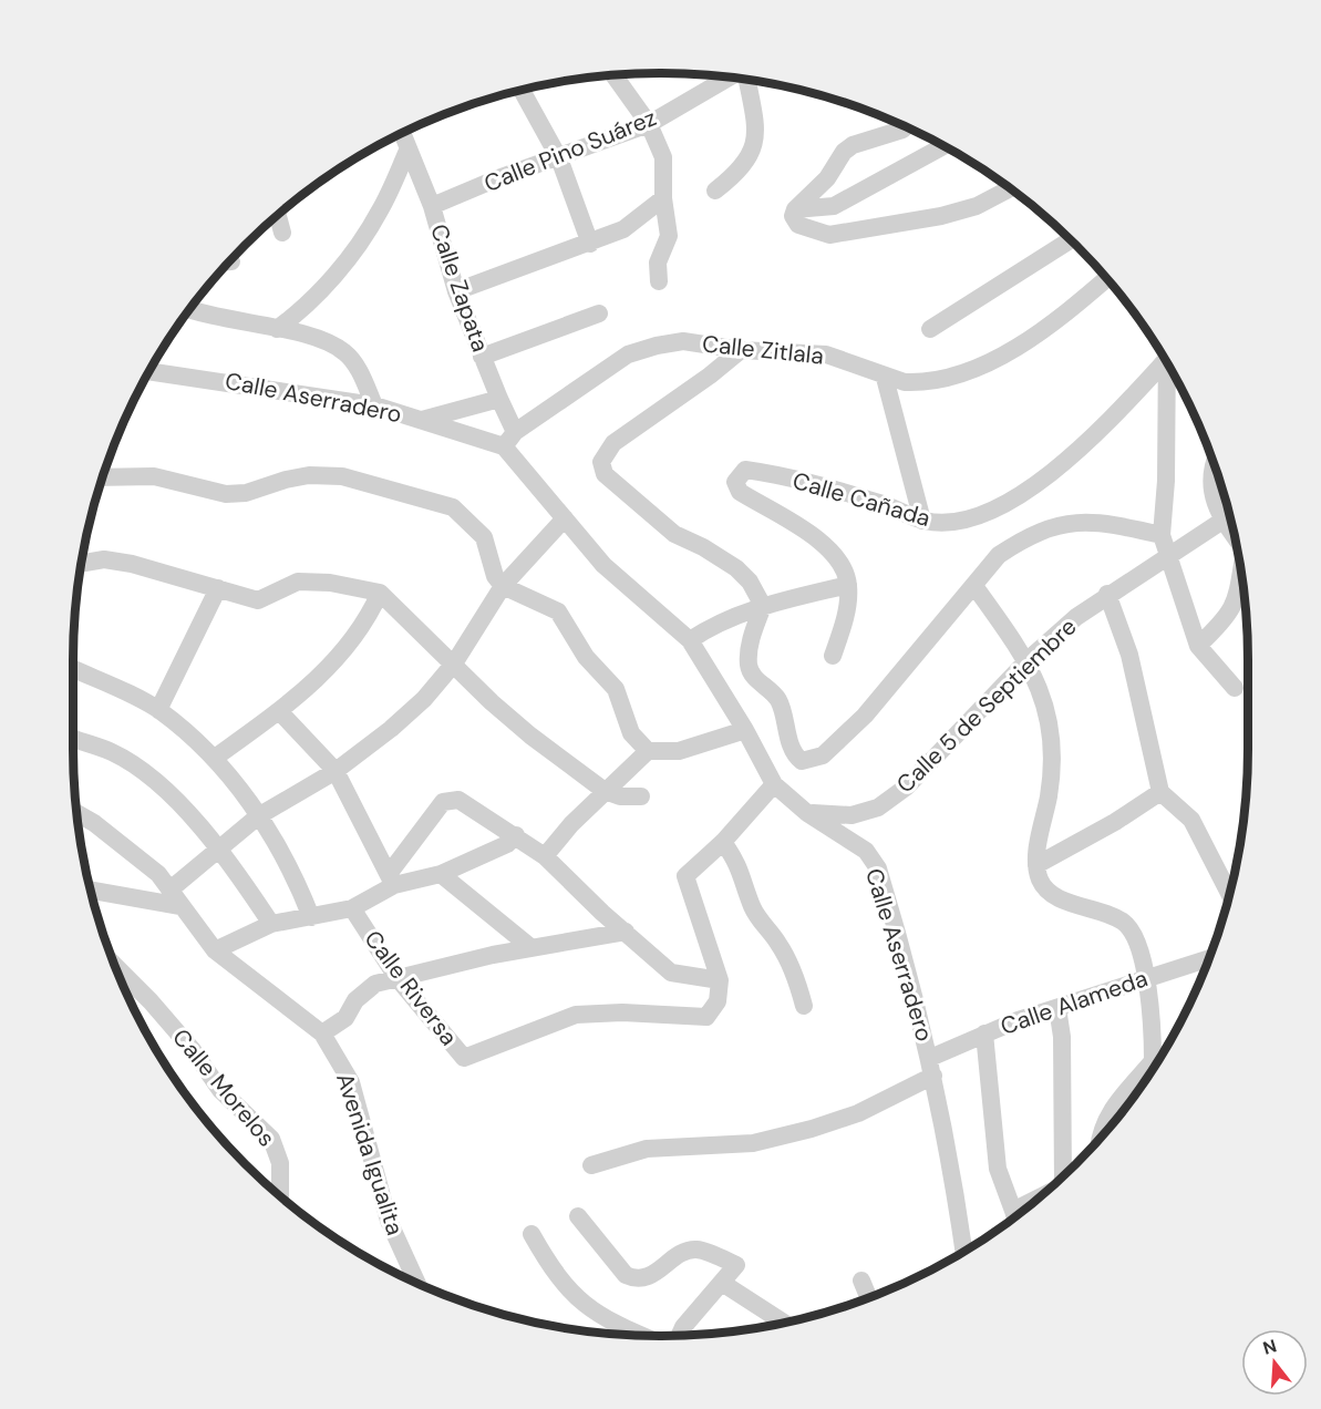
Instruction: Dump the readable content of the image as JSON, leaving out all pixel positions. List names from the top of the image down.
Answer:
{
  "streets": {
    "street": [
      "Calle Pino Suárez",
      "Calle Zapata",
      "Calle Zitlala",
      "Calle Aserradero",
      "Calle Cañada",
      "Calle 5 de Septiembre",
      "Calle Riversa",
      "Calle Alameda",
      "Calle Morelos",
      "Avenida Igualita"
    ]
  },
  "crossings": [
    ["Calle Pino Suárez", "Calle Zapata"],
    ["Calle Zapata", "Calle Zitlala"],
    ["Calle Zapata", "Calle Aserradero"],
    ["Calle Zitlala", "Calle Aserradero"],
    ["Calle Aserradero", "Calle 5 de Septiembre"],
    ["Calle Aserradero", "Calle Alameda"]
  ],
  "north": "top"
}
